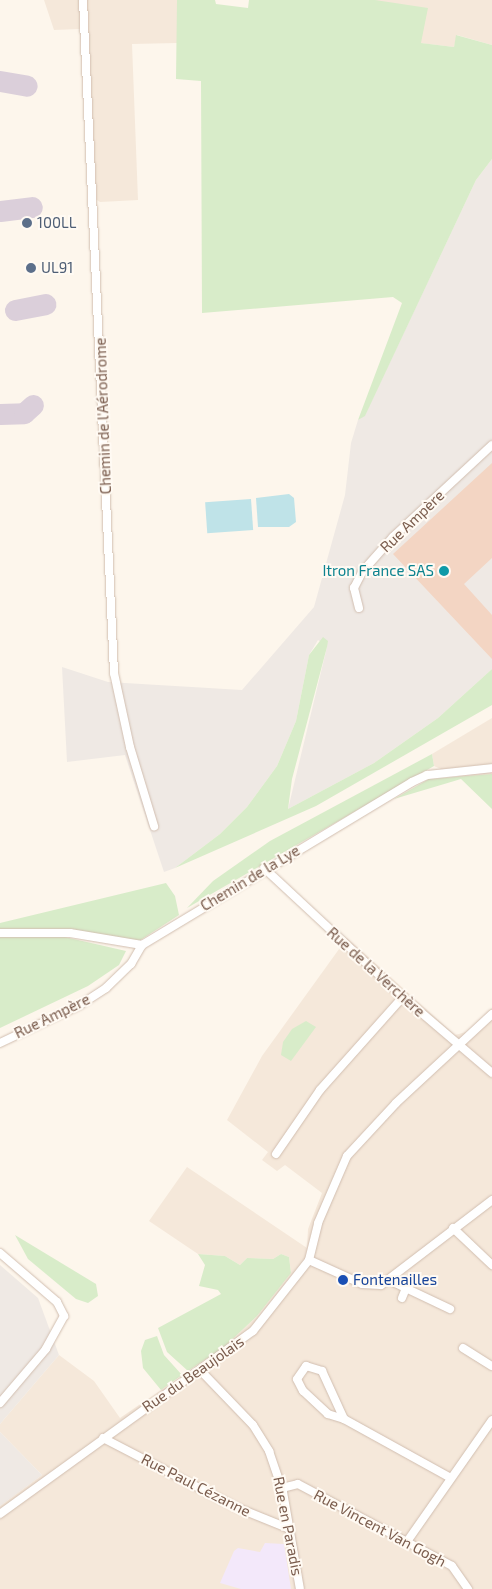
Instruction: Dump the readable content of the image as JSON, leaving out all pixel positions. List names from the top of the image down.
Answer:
{
  "streets": {
    "street": [
      "Chemin de l'Aérodrome",
      "Rue Ampère",
      "Chemin de la Lye",
      "Rue de la Verchère",
      "Rue du Beaujolais",
      "Rue Paul Cézanne",
      "Rue en Paradis",
      "Rue Vincent Van Gogh"
    ]
  },
  "crossings": [
    ["Rue Ampère", "Chemin de la Lye"],
    ["Chemin de la Lye", "Rue de la Verchère"],
    ["Rue de la Verchère", "Rue du Beaujolais"],
    ["Rue du Beaujolais", "Rue Paul Cézanne"],
    ["Rue du Beaujolais", "Rue en Paradis"],
    ["Rue Paul Cézanne", "Rue en Paradis"],
    ["Rue en Paradis", "Rue Vincent Van Gogh"]
  ],
  "places": [
    "100LL",
    "UL91",
    "Itron France SAS",
    "Fontenailles"
  ]
}
